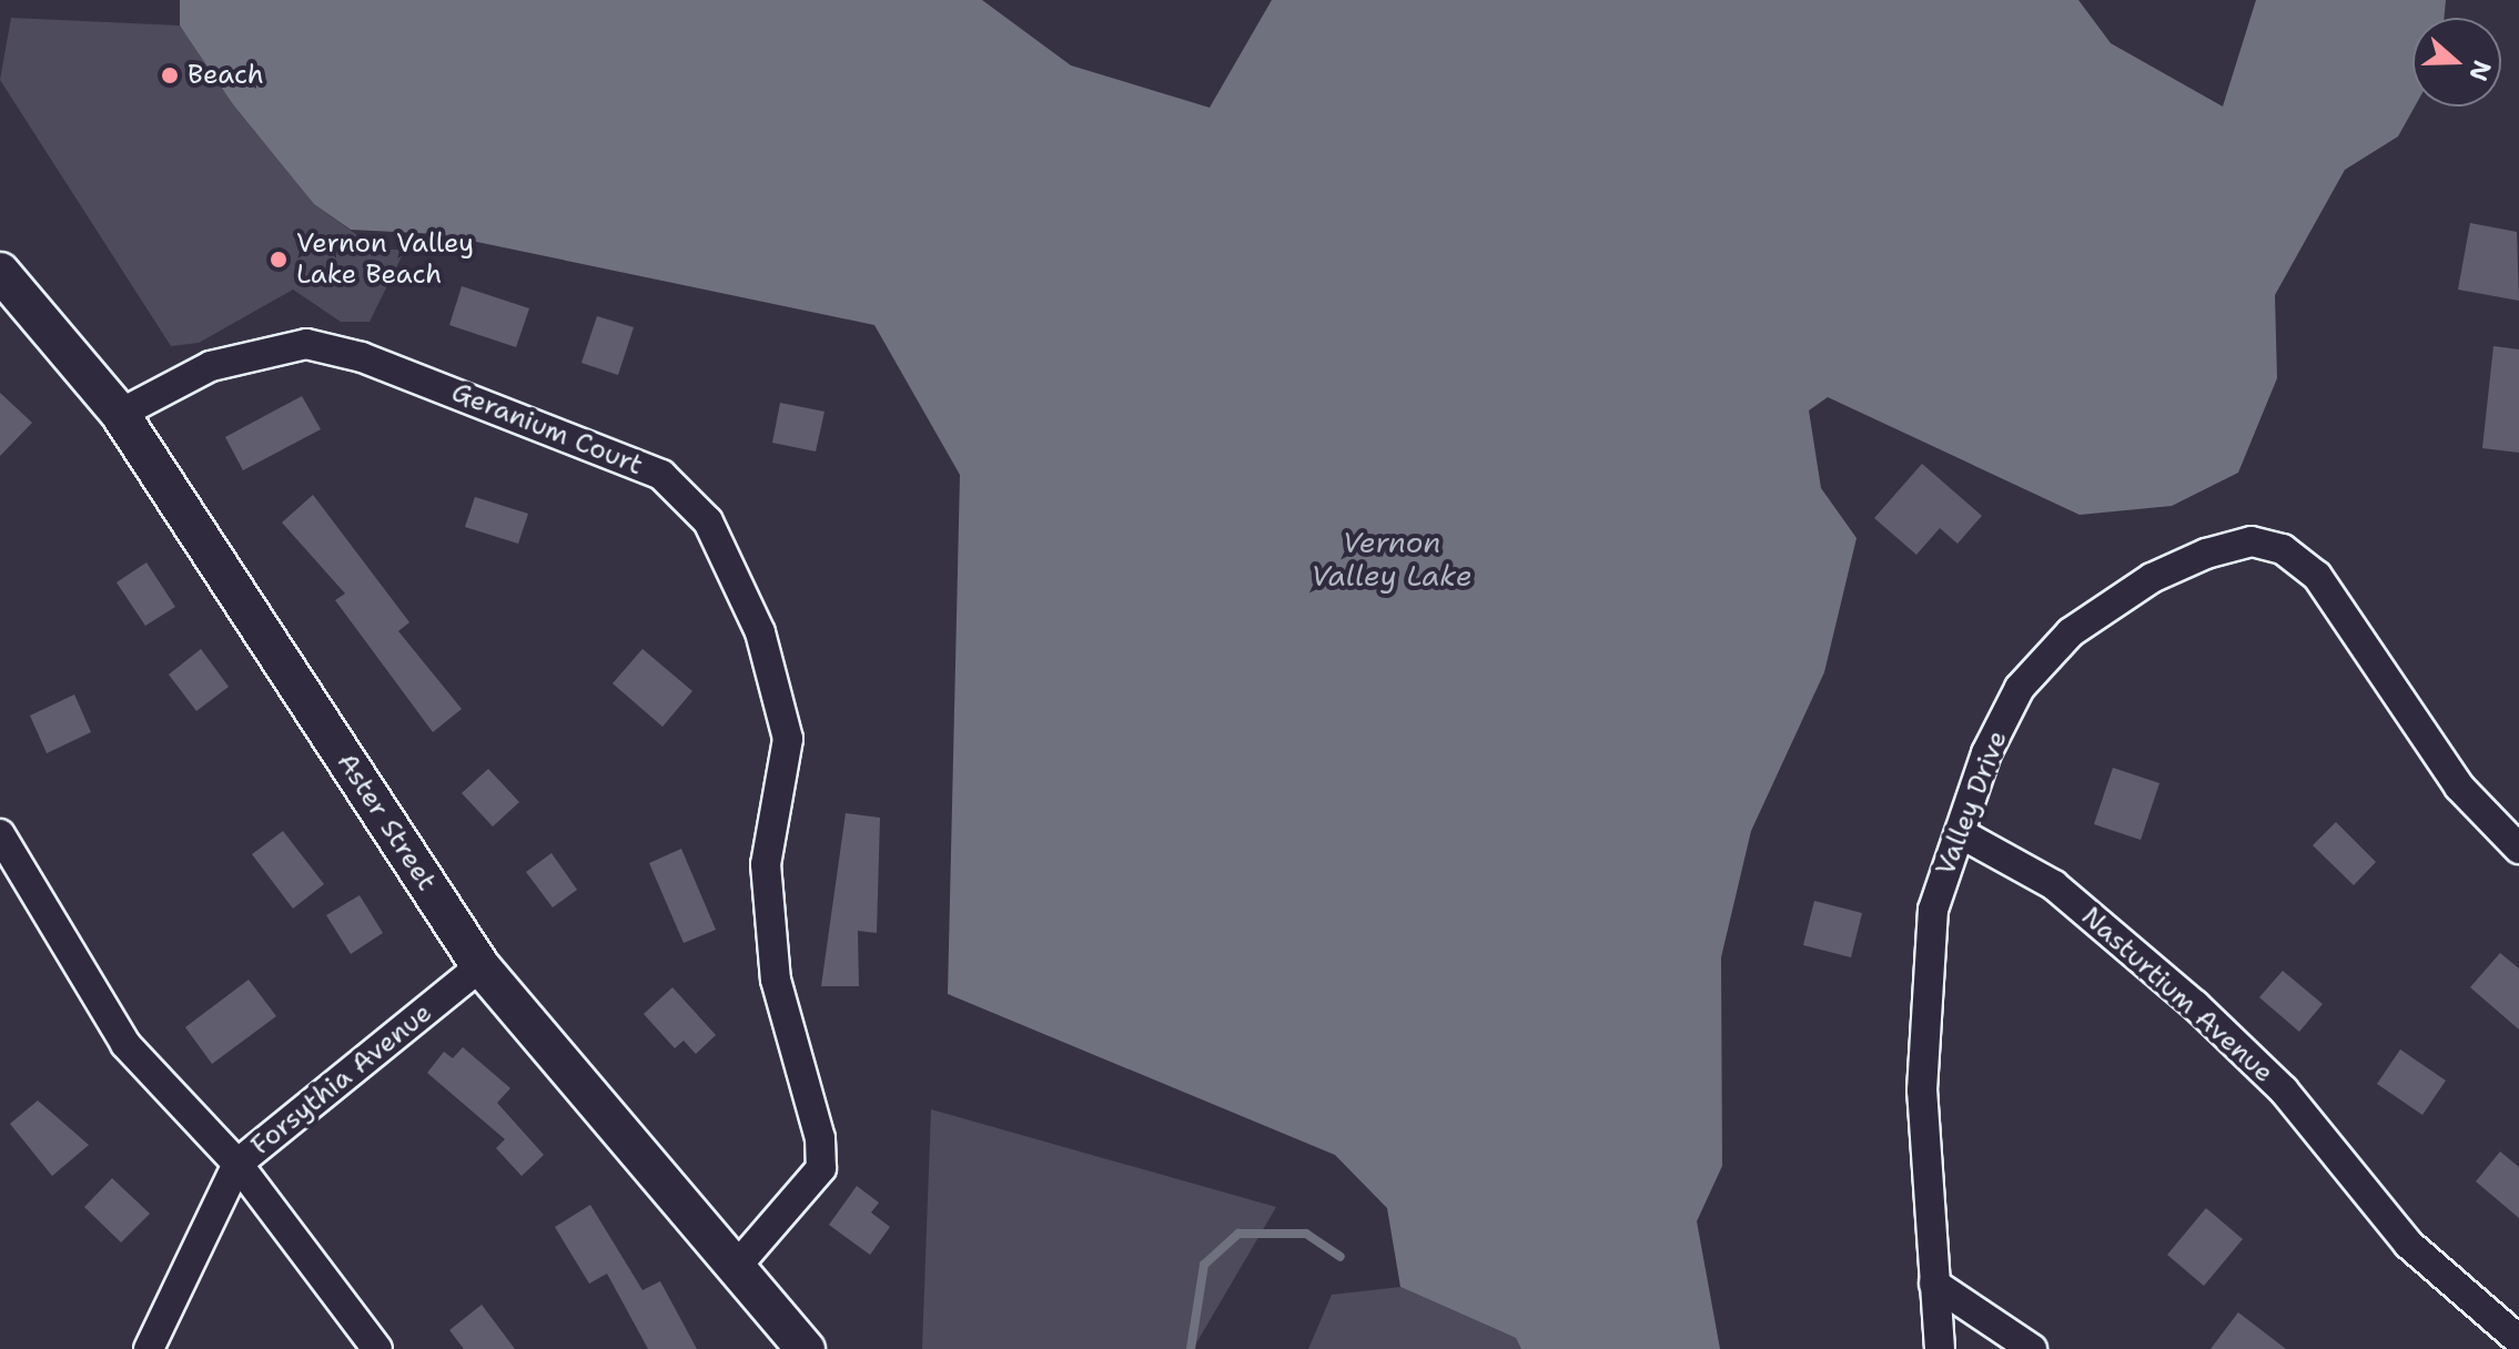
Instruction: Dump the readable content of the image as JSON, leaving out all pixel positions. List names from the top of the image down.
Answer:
{
  "streets": {
    "street": [
      "Geranium Court",
      "Valley Drive",
      "Aster Street",
      "Nasturtium Avenue",
      "Forsythia Avenue"
    ]
  },
  "crossings": [
    ["Geranium Court", "Aster Street"],
    ["Valley Drive", "Nasturtium Avenue"],
    ["Aster Street", "Forsythia Avenue"]
  ],
  "water": ["Vernon Valley Lake"],
  "places": ["Beach", "Vernon Valley Lake Beach"],
  "north": "right"
}
